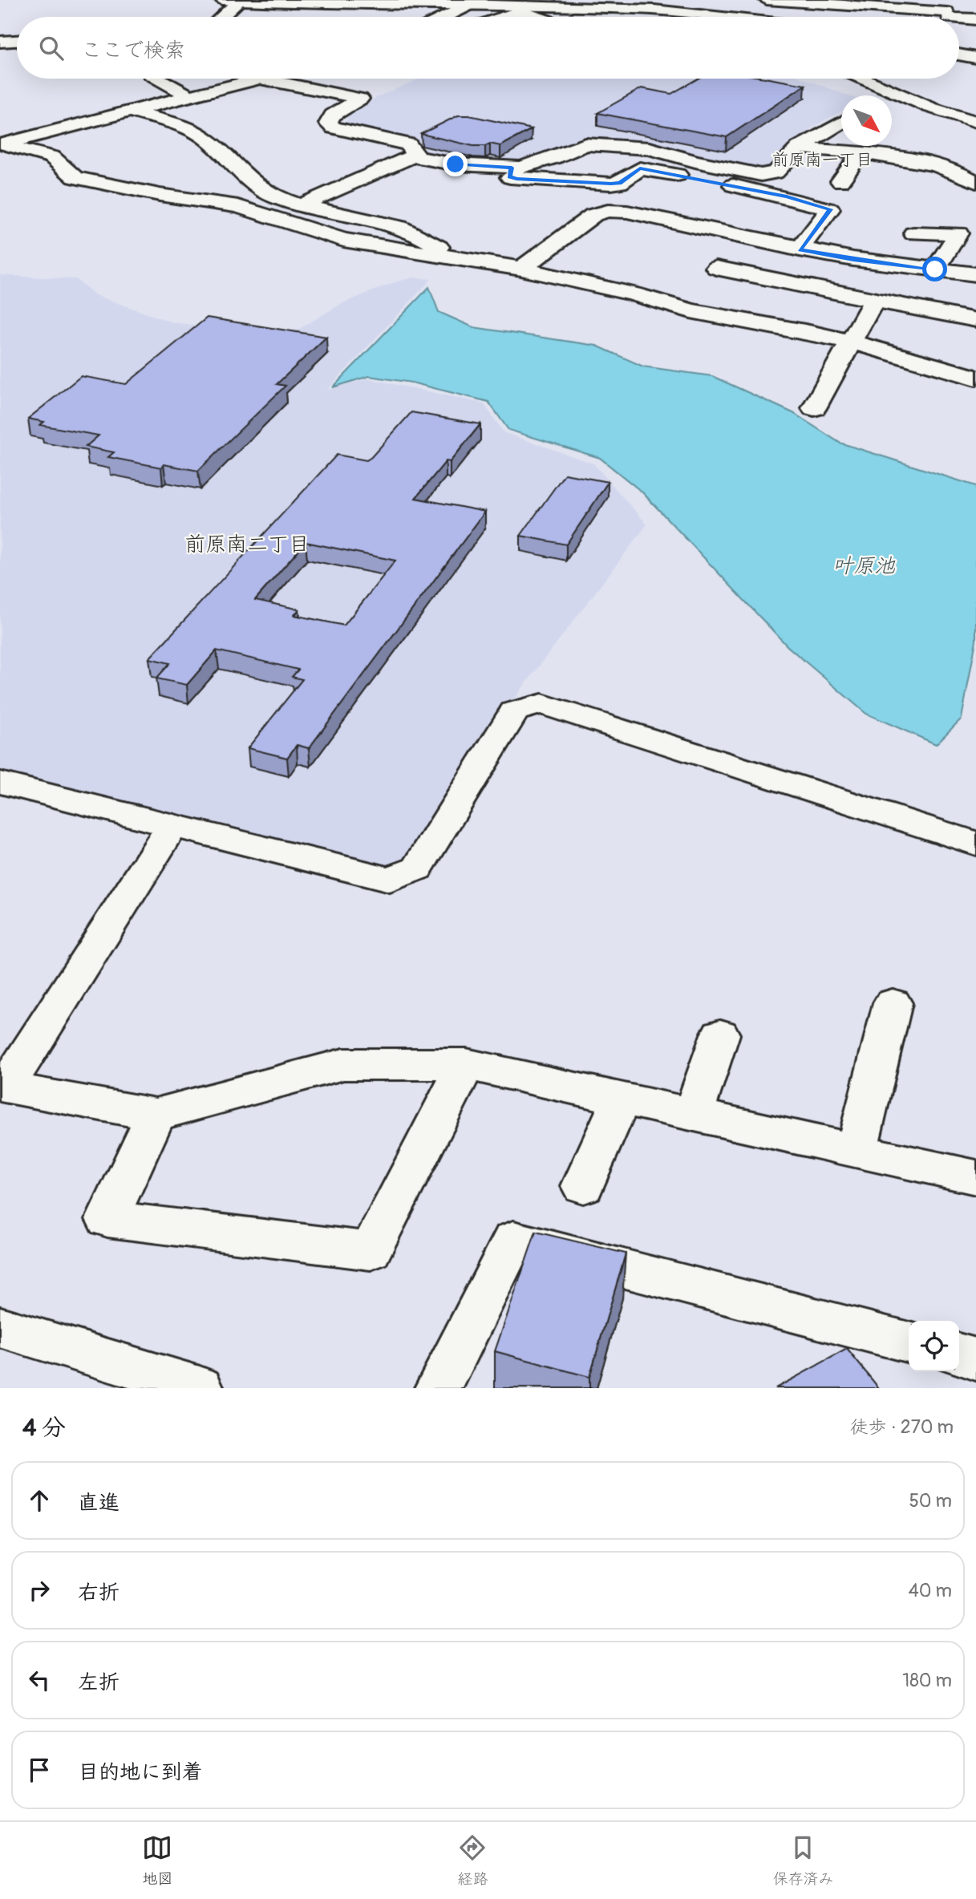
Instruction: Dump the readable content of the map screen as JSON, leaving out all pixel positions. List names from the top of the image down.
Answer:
{
  "districts": ["前原南一丁目", "前原南二丁目"],
  "water": ["叶原池"],
  "north": "bottom right",
  "page": {
    "search": "ここで検索",
    "heading": ["4 分", "徒歩 · 270 m"],
    "list": [
      ["直進", "50 m"],
      ["右折", "40 m"],
      ["左折", "180 m"],
      "目的地に到着"
    ],
    "nav": ["地図", "経路", "保存済み"]
  }
}
